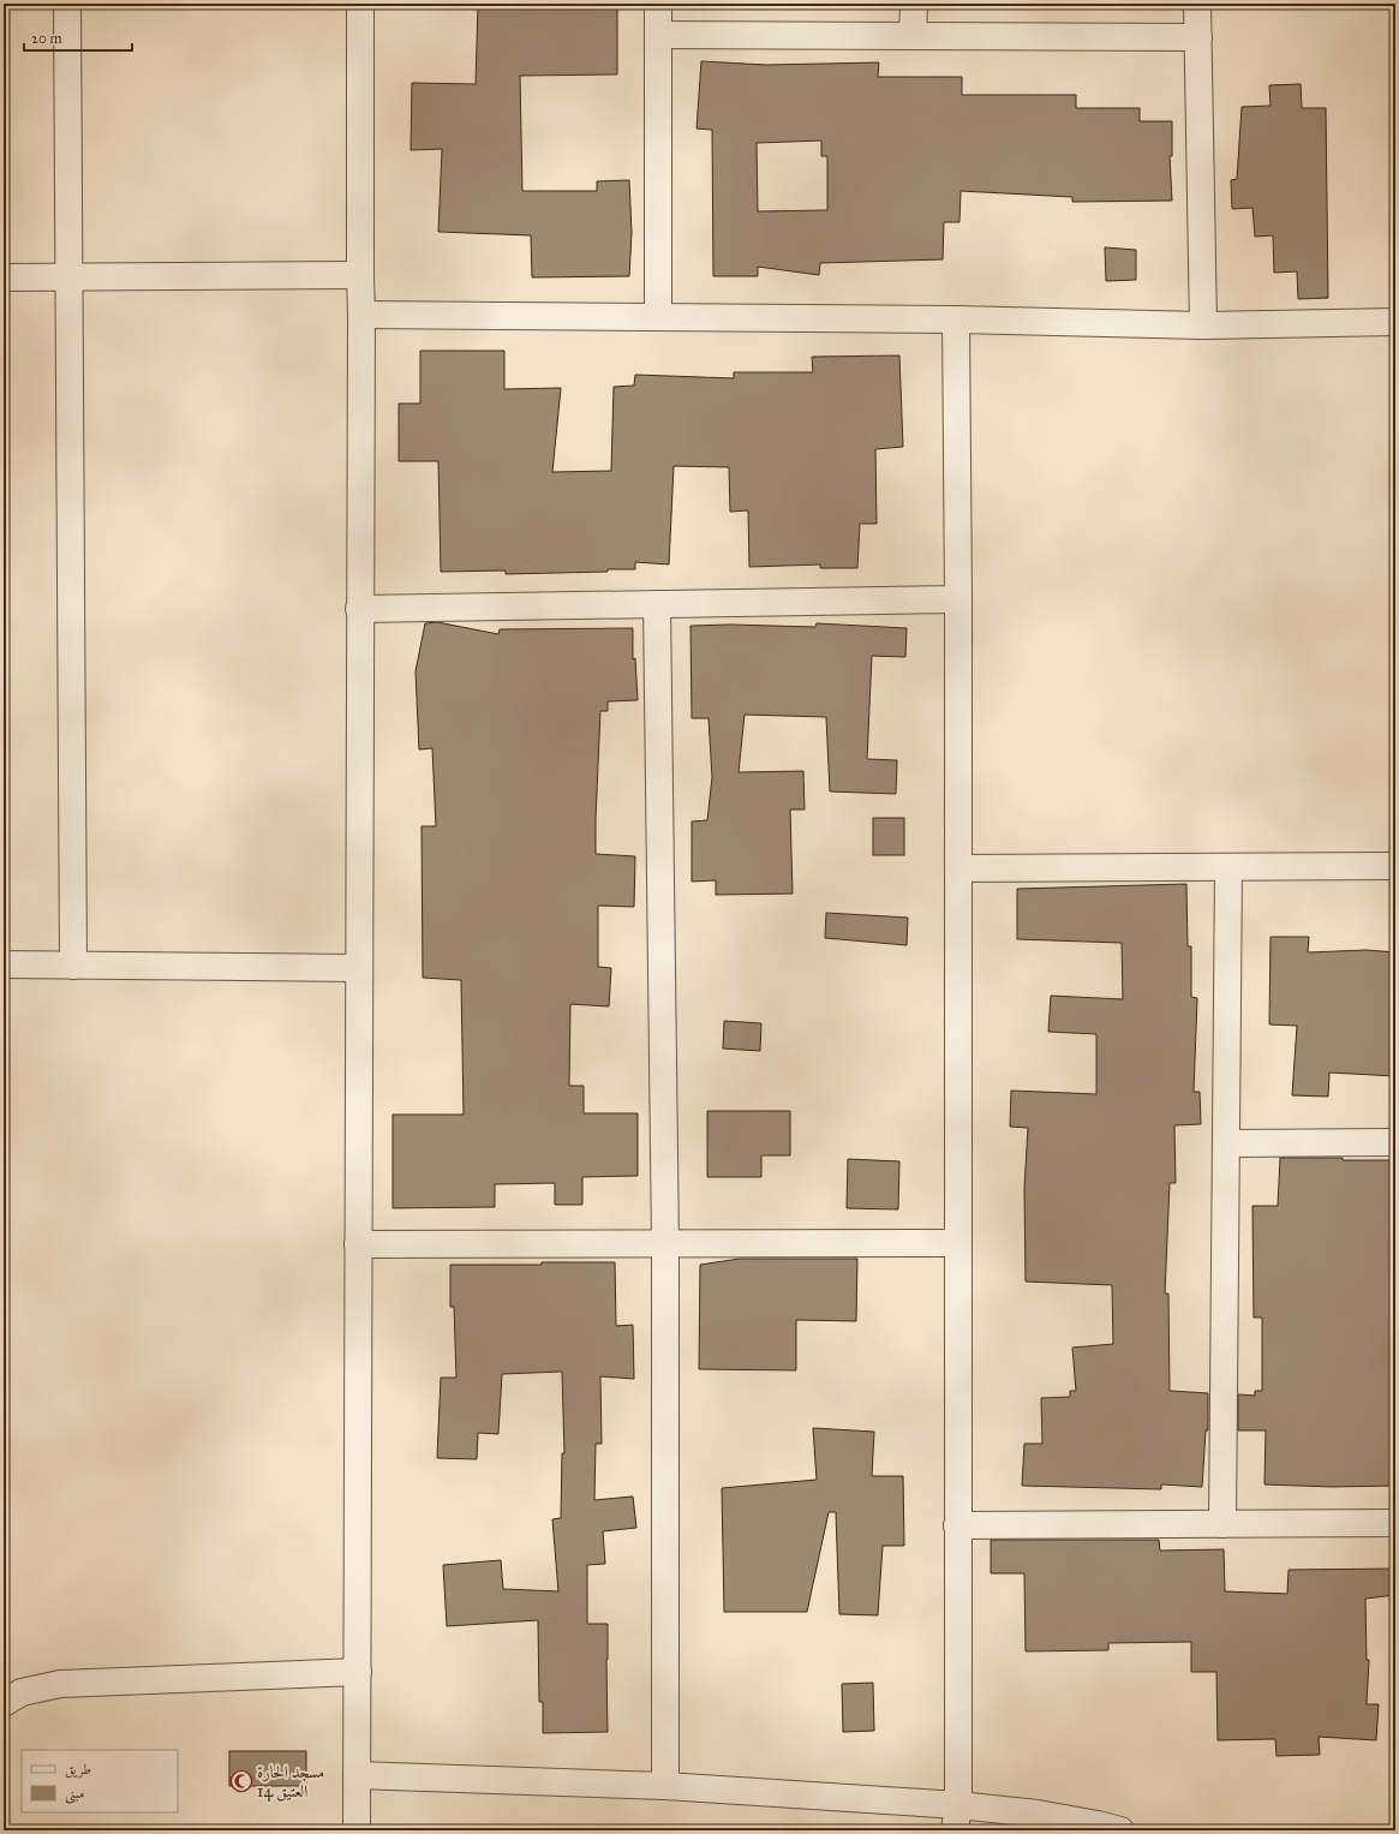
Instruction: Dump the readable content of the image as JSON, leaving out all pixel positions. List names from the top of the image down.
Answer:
{
  "places": {
    "mosque": ["مسجد الحارة 14 العتيق"]
  },
  "legend": ["طريق", "مبنى"],
  "scale_bar": "20 m"
}
